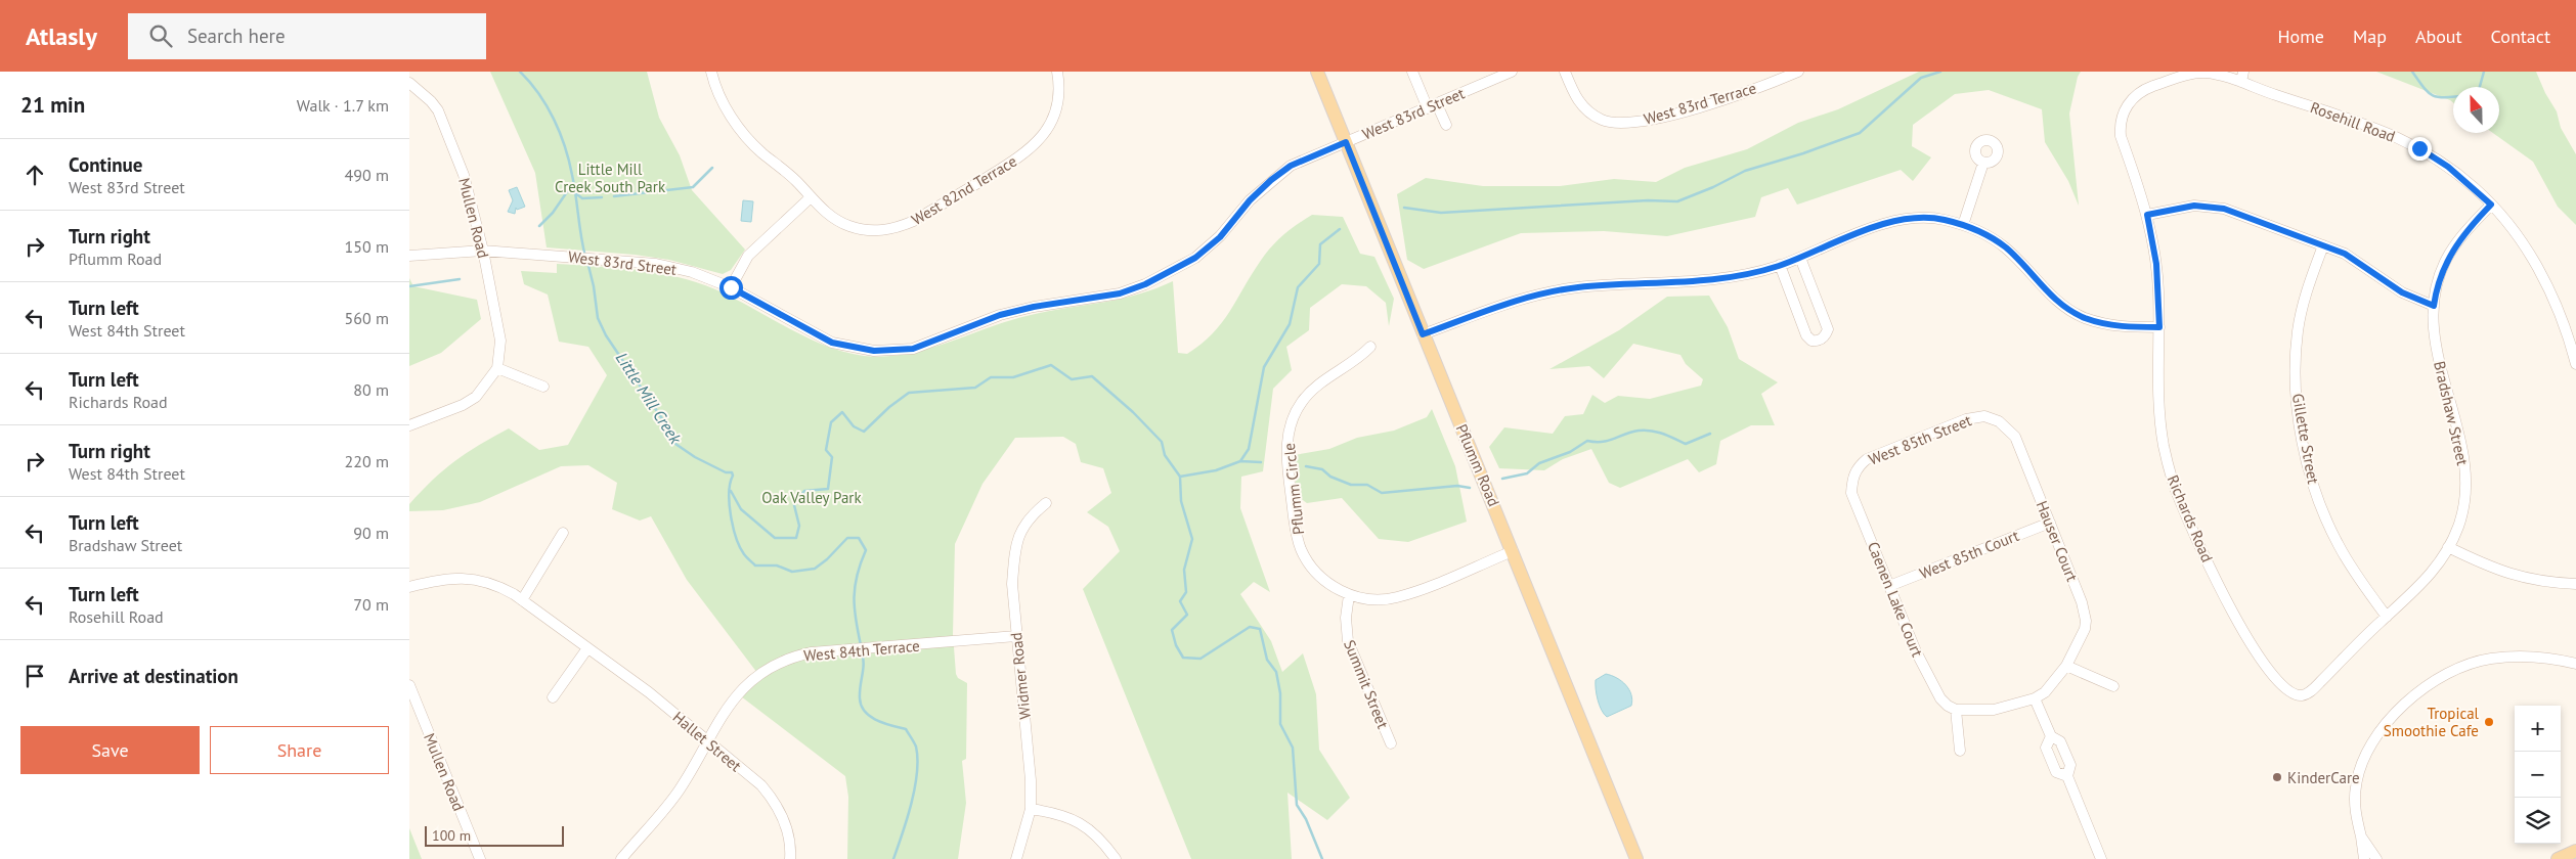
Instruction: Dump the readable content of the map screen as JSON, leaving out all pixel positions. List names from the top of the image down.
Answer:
{
  "streets": {
    "main road": ["Pflumm Road"],
    "street": [
      "West 83rd Terrace",
      "West 83rd Street",
      "Rosehill Road",
      "West 82nd Terrace",
      "Mullen Road",
      "Bradshaw Street",
      "Gillette Street",
      "West 85th Street",
      "Pflumm Circle",
      "Richards Road",
      "Hauser Court",
      "West 85th Court",
      "Caenen Lake Court",
      "West 84th Terrace",
      "Widmer Road",
      "Summit Street",
      "Hallet Street"
    ]
  },
  "crossings": [
    ["West 83rd Street", "Mullen Road"],
    ["West 83rd Street", "Pflumm Road"],
    ["Rosehill Road", "Bradshaw Street"],
    ["Rosehill Road", "Richards Road"],
    ["Bradshaw Street", "Gillette Street"],
    ["Bradshaw Street", "Richards Road"],
    ["West 85th Street", "Hauser Court"],
    ["West 85th Street", "Caenen Lake Court"],
    ["Pflumm Road", "Pflumm Circle"],
    ["Pflumm Circle", "Summit Street"],
    ["Hauser Court", "West 85th Court"],
    ["West 85th Court", "Caenen Lake Court"],
    ["West 84th Terrace", "Widmer Road"],
    ["West 84th Terrace", "Hallet Street"]
  ],
  "water": ["Little Mill Creek"],
  "parks": ["Little Mill Creek South Park", "Oak Valley Park"],
  "places": ["Tropical Smoothie Cafe", "KinderCare"],
  "scale_bar": "100 m",
  "north": "top",
  "page": {
    "header": "Atlasly",
    "search": "Search here",
    "nav": [
      "Home",
      "Map",
      "About",
      "Contact"
    ],
    "heading": ["21 min", "Walk · 1.7 km"],
    "list": [
      ["Continue", "West 83rd Street", "490 m"],
      ["Turn right", "Pflumm Road", "150 m"],
      ["Turn left", "West 84th Street", "560 m"],
      ["Turn left", "Richards Road", "80 m"],
      ["Turn right", "West 84th Street", "220 m"],
      ["Turn left", "Bradshaw Street", "90 m"],
      ["Turn left", "Rosehill Road", "70 m"],
      "Arrive at destination"
    ],
    "map_buttons": ["+", "−"],
    "buttons": ["Save", "Share"],
    "scale": "100 m"
  }
}
